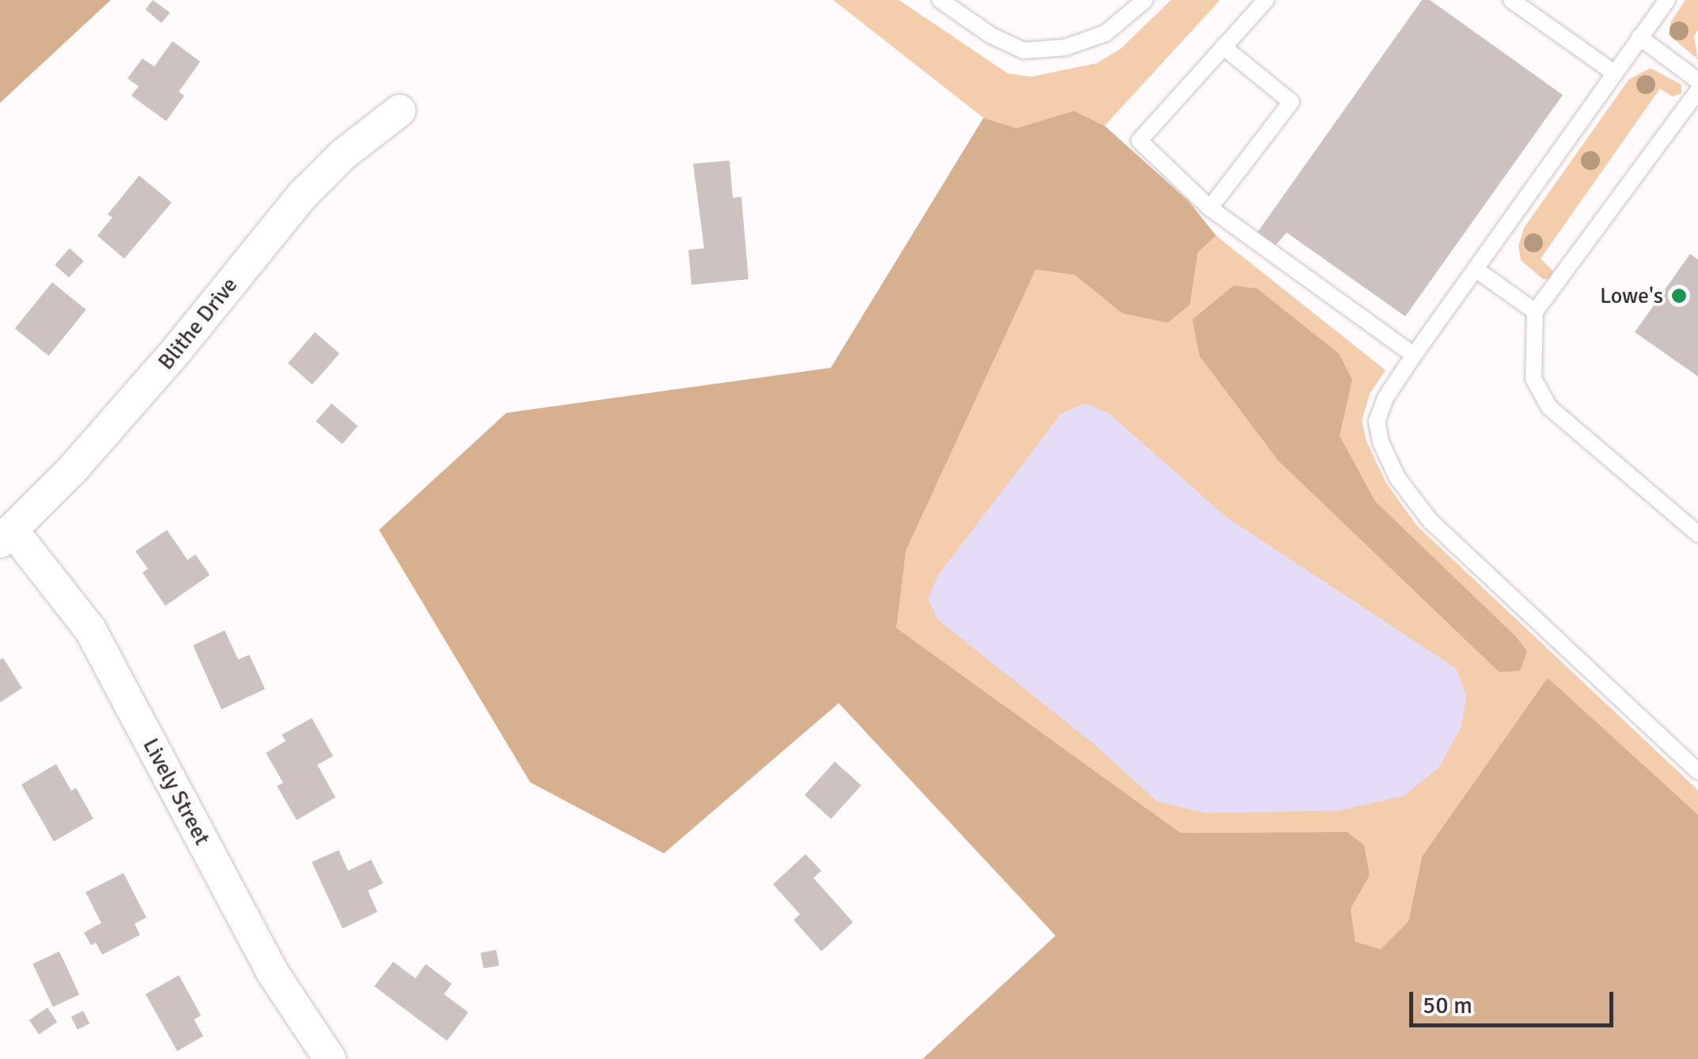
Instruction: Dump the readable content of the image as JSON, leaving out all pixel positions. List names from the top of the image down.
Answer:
{
  "streets": {
    "street": ["Blithe Drive", "Lively Street"]
  },
  "crossings": [
    ["Blithe Drive", "Lively Street"]
  ],
  "places": ["Lowe's"],
  "scale_bar": "50 m"
}
